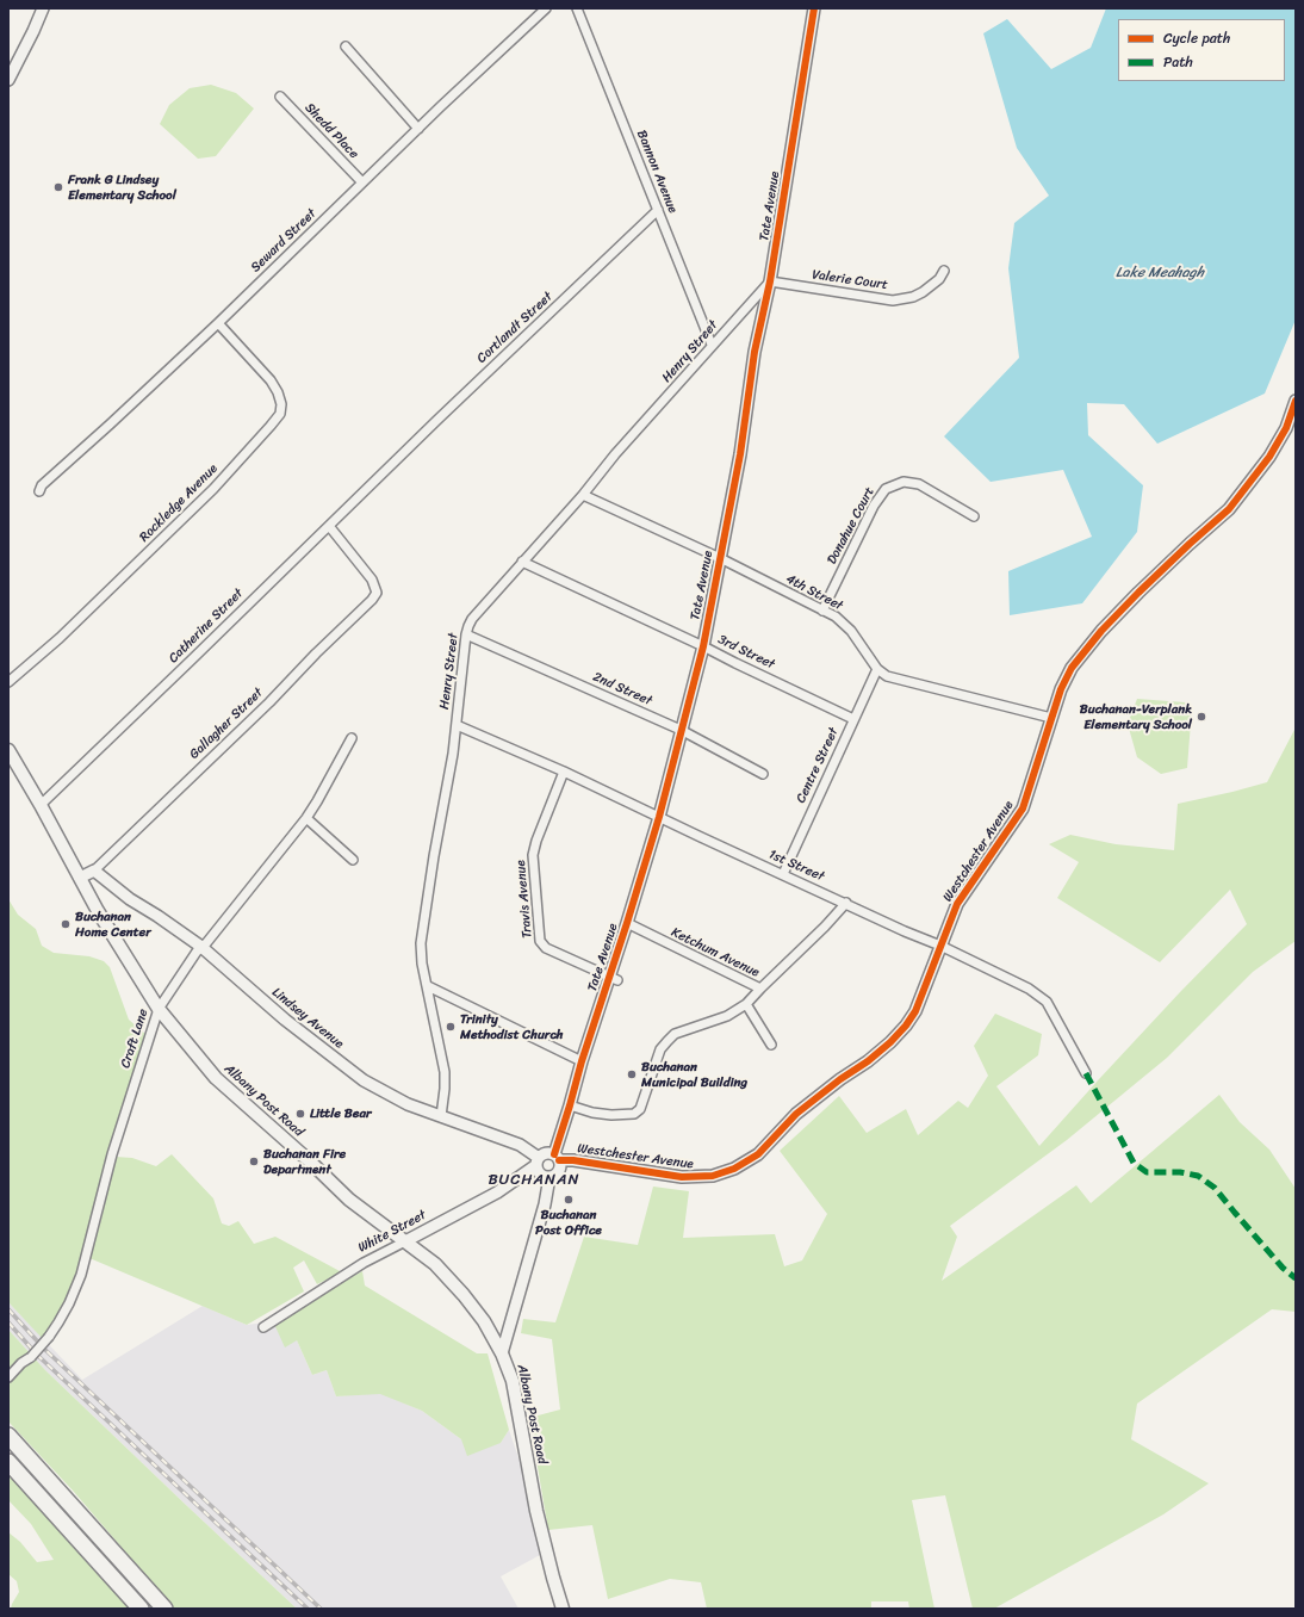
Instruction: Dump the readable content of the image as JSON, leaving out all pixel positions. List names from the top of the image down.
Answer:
{
  "streets": {
    "main road": ["Albany Post Road"],
    "street": [
      "Shedd Place",
      "Bannon Avenue",
      "Tate Avenue",
      "Seward Street",
      "Valerie Court",
      "Cortlandt Street",
      "Henry Street",
      "Rockledge Avenue",
      "Donahue Court",
      "4th Street",
      "Catherine Street",
      "3rd Street",
      "2nd Street",
      "Gallagher Street",
      "Centre Street",
      "Westchester Avenue",
      "1st Street",
      "Travis Avenue",
      "Ketchum Avenue",
      "Lindsey Avenue",
      "Craft Lane",
      "White Street"
    ]
  },
  "crossings": [
    ["Shedd Place", "Seward Street"],
    ["Bannon Avenue", "Cortlandt Street"],
    ["Bannon Avenue", "Henry Street"],
    ["Tate Avenue", "Valerie Court"],
    ["Tate Avenue", "Henry Street"],
    ["Tate Avenue", "4th Street"],
    ["Tate Avenue", "3rd Street"],
    ["Tate Avenue", "2nd Street"],
    ["Tate Avenue", "Westchester Avenue"],
    ["Tate Avenue", "1st Street"],
    ["Tate Avenue", "Travis Avenue"],
    ["Tate Avenue", "Ketchum Avenue"],
    ["Tate Avenue", "Lindsey Avenue"],
    ["Tate Avenue", "White Street"],
    ["Seward Street", "Rockledge Avenue"],
    ["Valerie Court", "Henry Street"],
    ["Cortlandt Street", "Catherine Street"],
    ["Henry Street", "4th Street"],
    ["Henry Street", "3rd Street"],
    ["Henry Street", "2nd Street"],
    ["Henry Street", "1st Street"],
    ["Henry Street", "Lindsey Avenue"],
    ["Donahue Court", "4th Street"],
    ["4th Street", "Centre Street"],
    ["4th Street", "Westchester Avenue"],
    ["Catherine Street", "Gallagher Street"],
    ["Catherine Street", "Albany Post Road"],
    ["3rd Street", "Centre Street"],
    ["Gallagher Street", "Lindsey Avenue"],
    ["Centre Street", "1st Street"],
    ["Westchester Avenue", "1st Street"],
    ["Westchester Avenue", "Lindsey Avenue"],
    ["Westchester Avenue", "White Street"],
    ["1st Street", "Travis Avenue"],
    ["1st Street", "Ketchum Avenue"],
    ["Lindsey Avenue", "Craft Lane"],
    ["Lindsey Avenue", "White Street"],
    ["Craft Lane", "Albany Post Road"],
    ["Albany Post Road", "White Street"]
  ],
  "districts": ["BUCHANAN"],
  "water": ["Lake Meahagh"],
  "places": [
    "Frank G Lindsey Elementary School",
    "Buchanan-Verplank Elementary School",
    "Buchanan Home Center",
    "Trinity Methodist Church",
    "Buchanan Municipal Building",
    "Little Bear",
    "Buchanan Fire Department",
    "Buchanan Post Office"
  ],
  "legend": ["Cycle path", "Path"]
}
